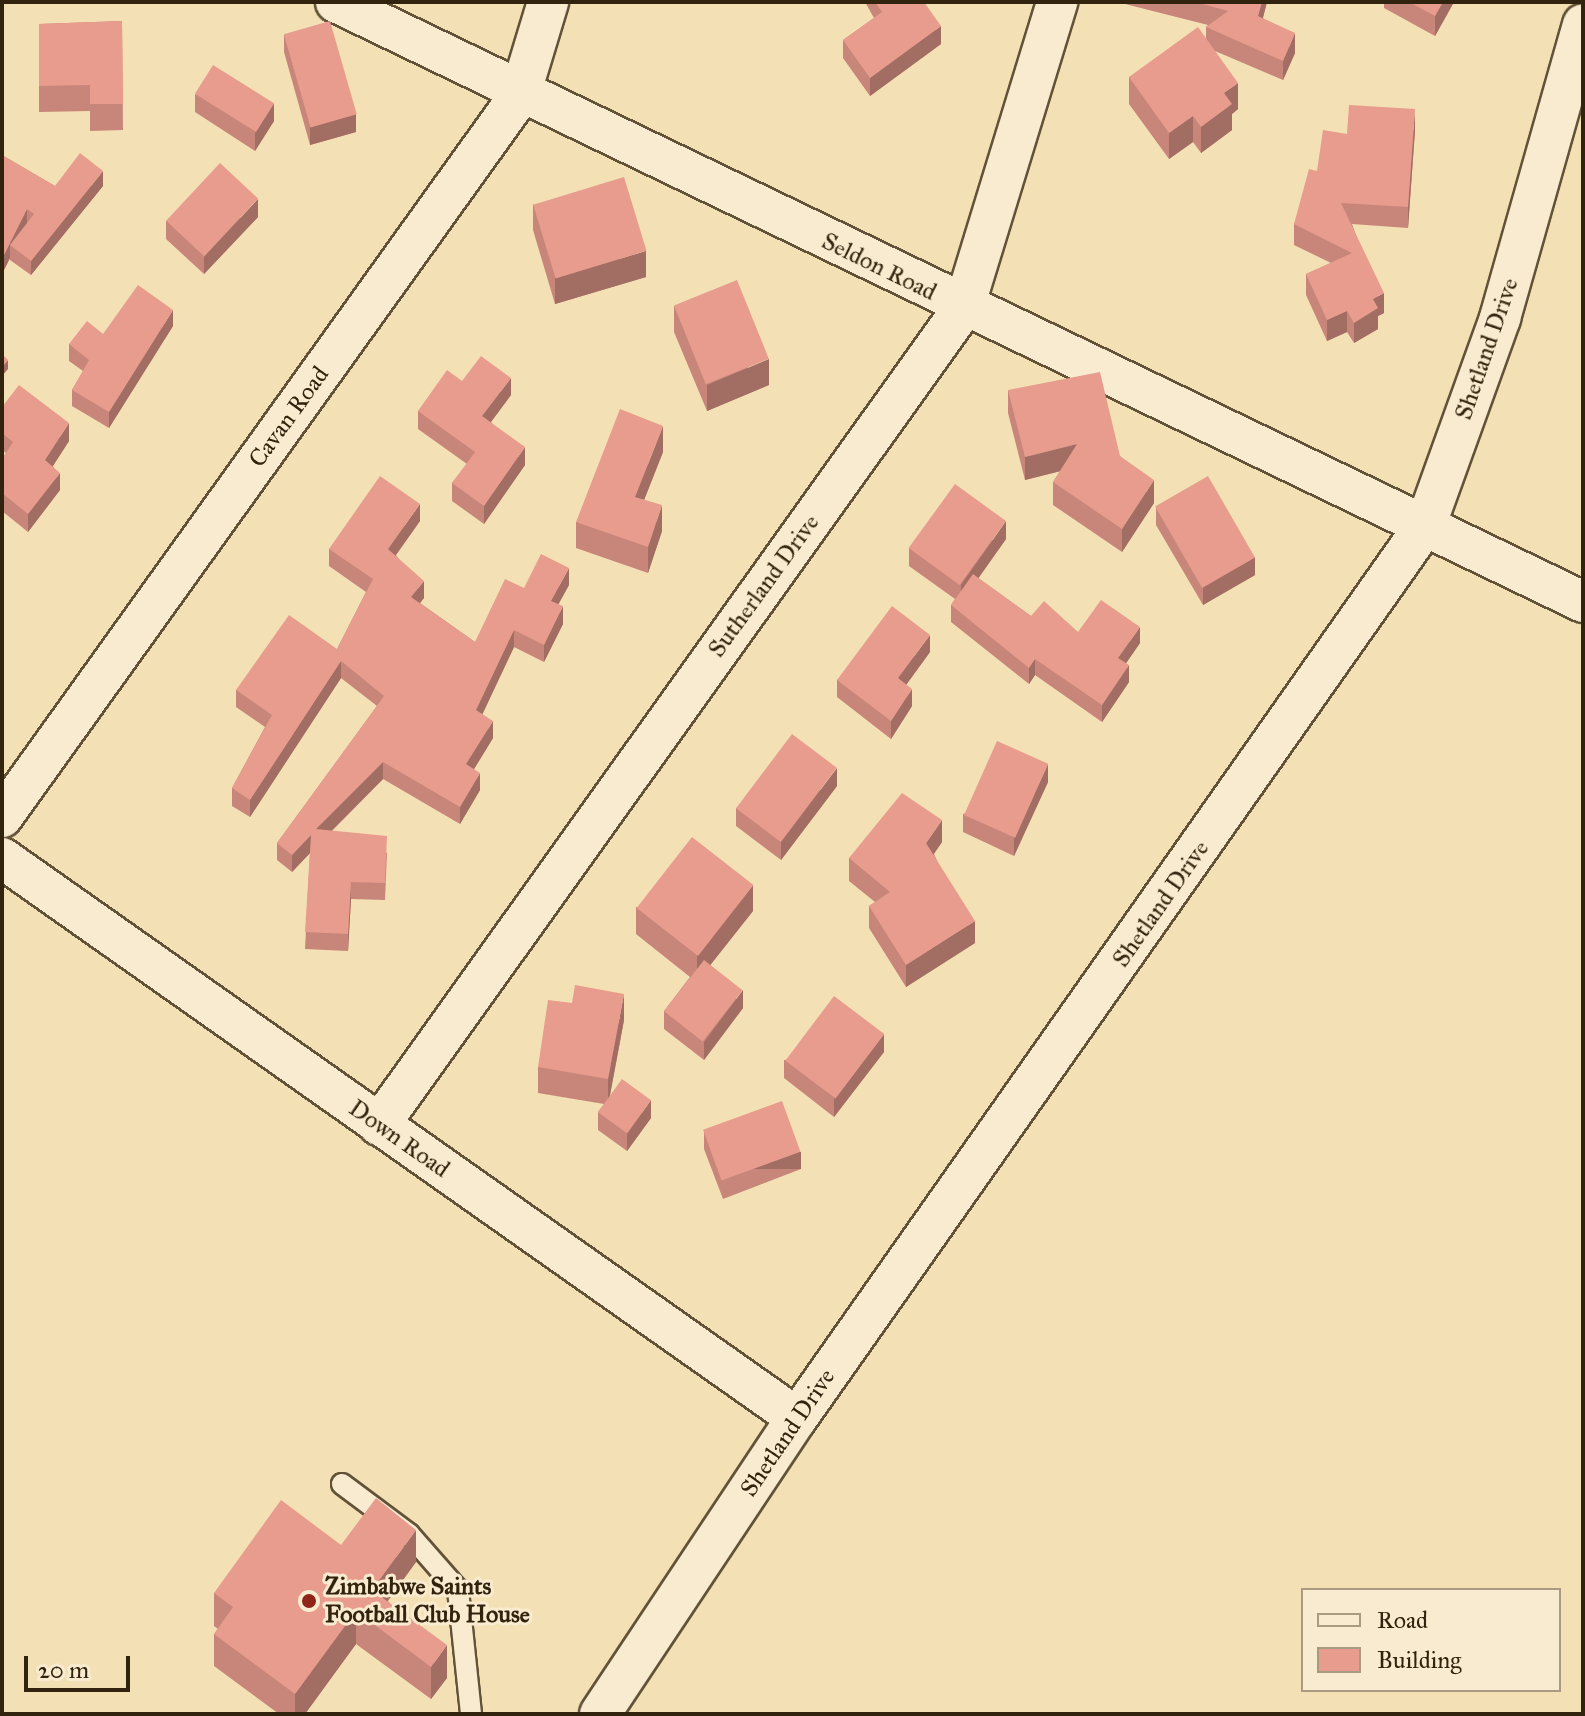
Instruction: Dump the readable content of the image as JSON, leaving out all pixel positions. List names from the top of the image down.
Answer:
{
  "streets": {
    "street": [
      "Seldon Road",
      "Shetland Drive",
      "Cavan Road",
      "Sutherland Drive",
      "Down Road"
    ]
  },
  "crossings": [
    ["Seldon Road", "Shetland Drive"],
    ["Seldon Road", "Cavan Road"],
    ["Seldon Road", "Sutherland Drive"],
    ["Shetland Drive", "Down Road"],
    ["Sutherland Drive", "Down Road"]
  ],
  "places": ["Zimbabwe Saints Football Club House"],
  "legend": ["Road", "Building"],
  "scale_bar": "20 m"
}
